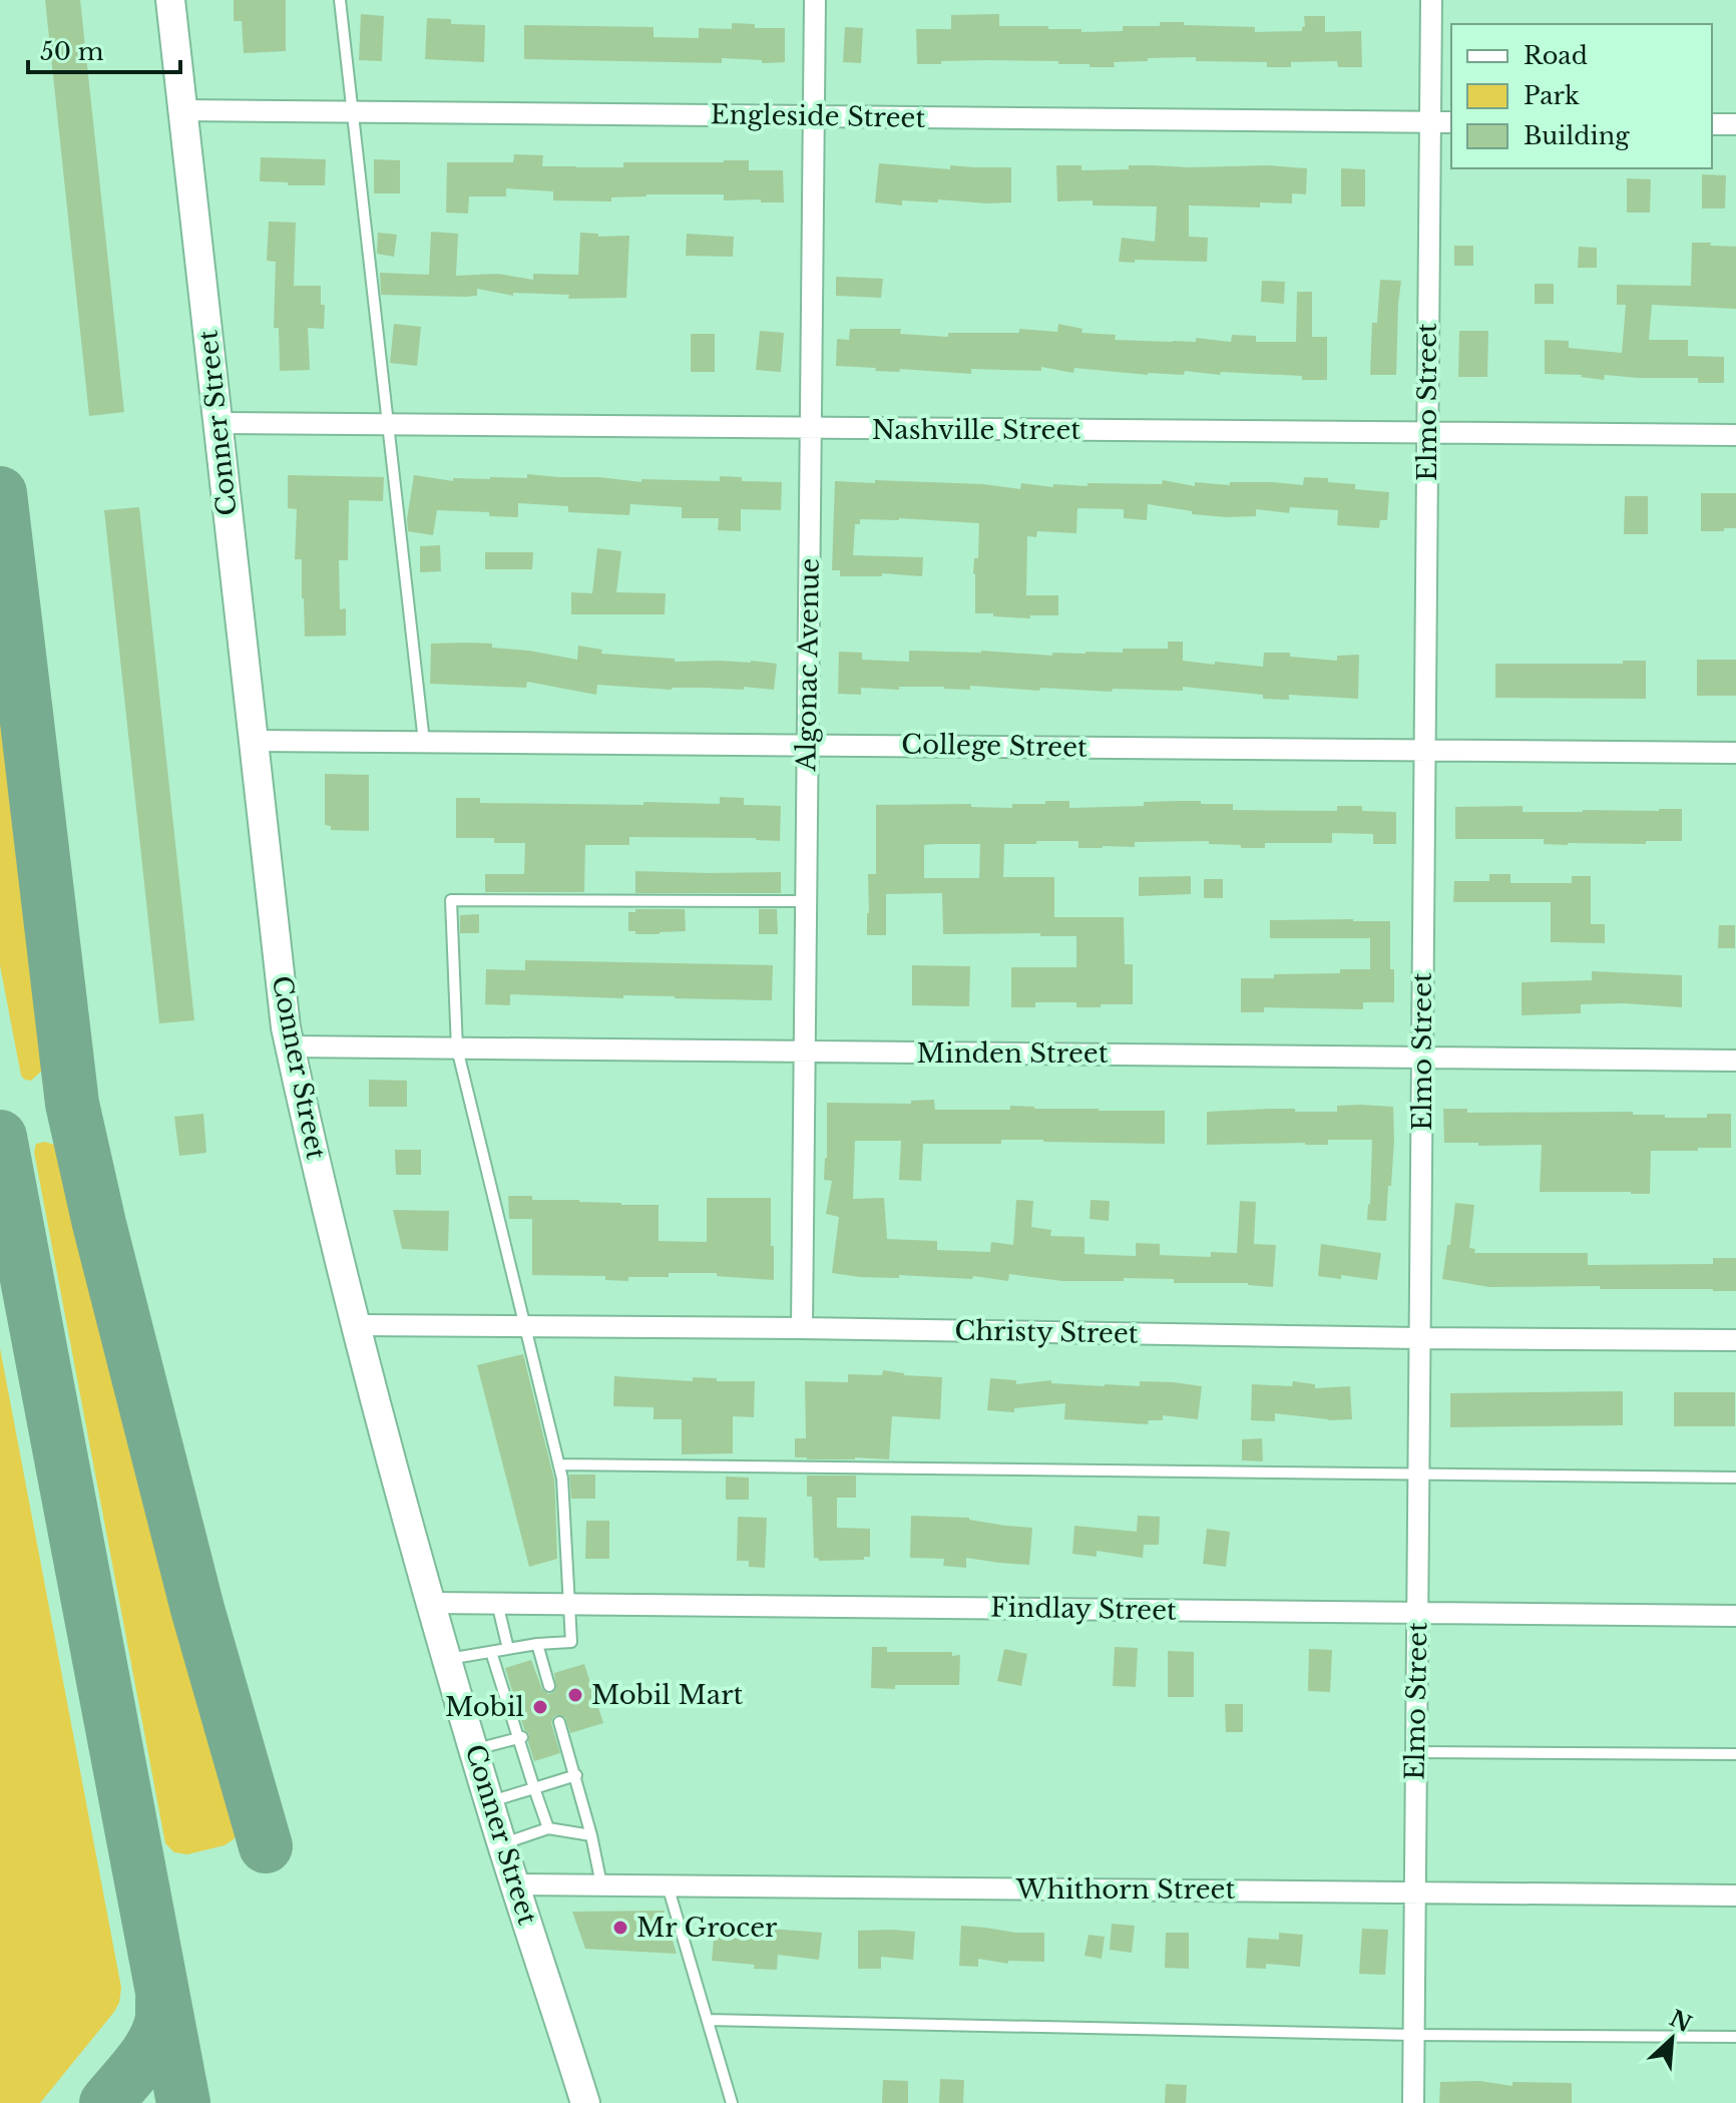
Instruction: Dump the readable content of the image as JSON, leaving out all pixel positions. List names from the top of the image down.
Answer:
{
  "streets": {
    "main road": ["Conner Street"],
    "street": [
      "Engleside Street",
      "Elmo Street",
      "Nashville Street",
      "Algonac Avenue",
      "College Street",
      "Minden Street",
      "Christy Street",
      "Findlay Street",
      "Whithorn Street"
    ]
  },
  "crossings": [
    ["Engleside Street", "Elmo Street"],
    ["Engleside Street", "Conner Street"],
    ["Engleside Street", "Algonac Avenue"],
    ["Elmo Street", "Nashville Street"],
    ["Elmo Street", "College Street"],
    ["Elmo Street", "Minden Street"],
    ["Elmo Street", "Christy Street"],
    ["Elmo Street", "Findlay Street"],
    ["Elmo Street", "Whithorn Street"],
    ["Conner Street", "Nashville Street"],
    ["Conner Street", "College Street"],
    ["Conner Street", "Minden Street"],
    ["Conner Street", "Christy Street"],
    ["Conner Street", "Findlay Street"],
    ["Conner Street", "Whithorn Street"],
    ["Nashville Street", "Algonac Avenue"],
    ["Algonac Avenue", "College Street"],
    ["Algonac Avenue", "Minden Street"],
    ["Algonac Avenue", "Christy Street"]
  ],
  "places": ["Mobil Mart", "Mobil", "Mr Grocer"],
  "legend": ["Road", "Park", "Building"],
  "scale_bar": "50 m",
  "north": "top right"
}
